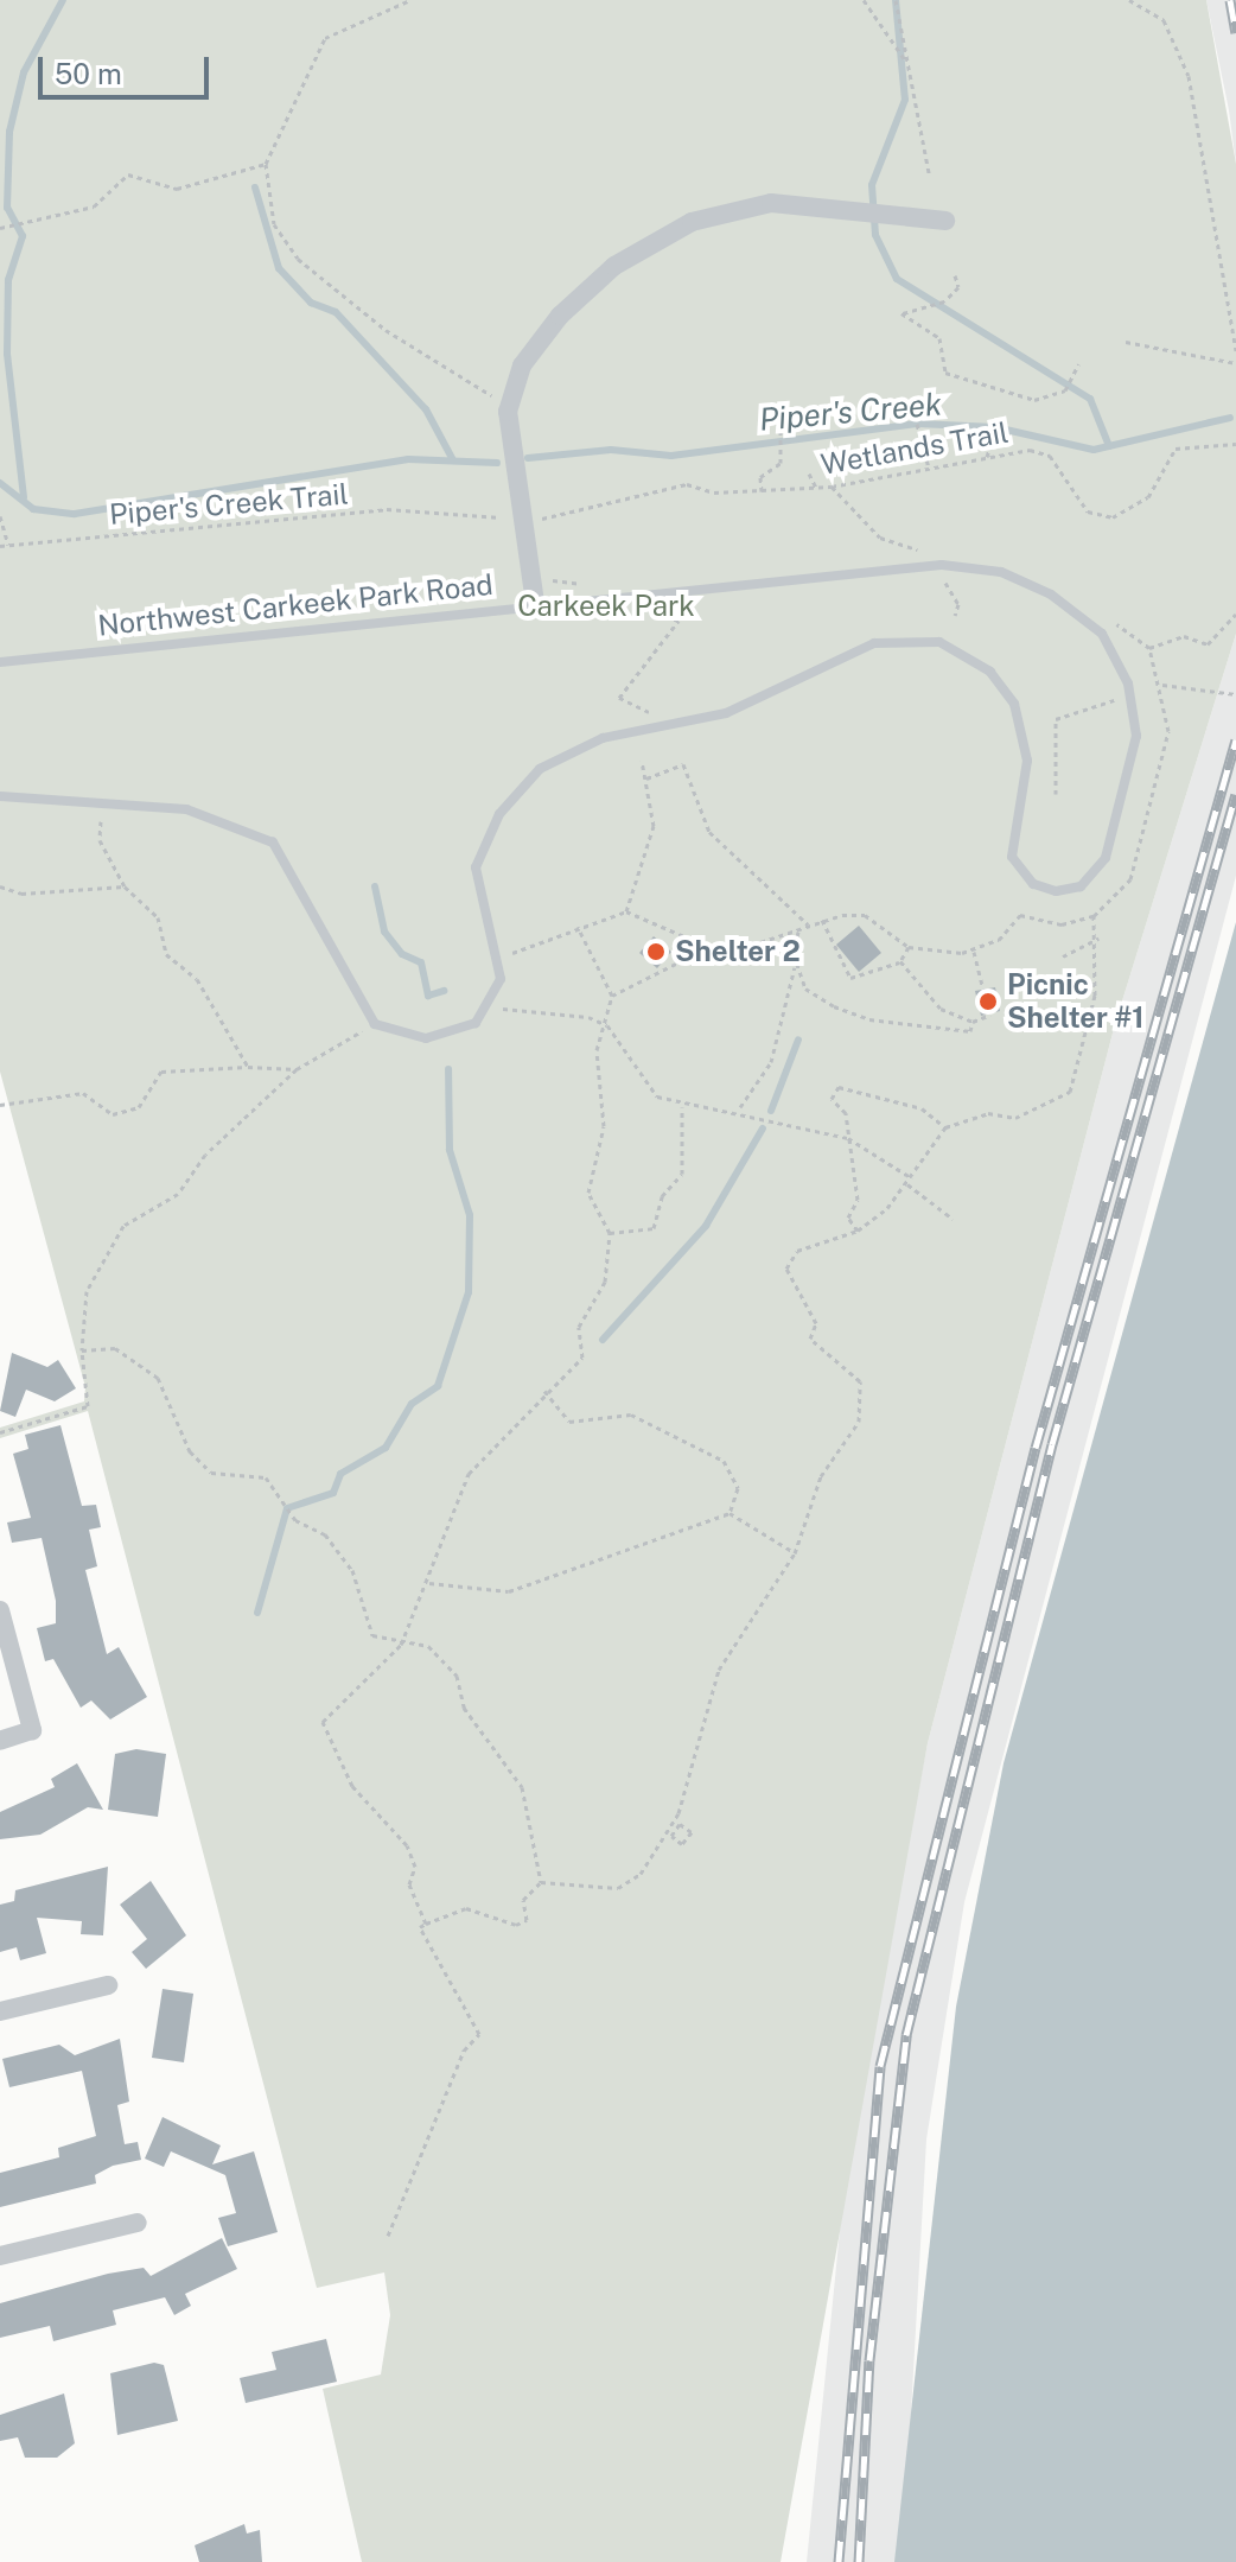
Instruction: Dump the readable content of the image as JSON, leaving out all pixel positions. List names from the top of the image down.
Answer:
{
  "streets": {
    "lane": ["Northwest Carkeek Park Road"],
    "path": ["Wetlands Trail", "Piper's Creek Trail"]
  },
  "water": ["Piper's Creek"],
  "parks": ["Carkeek Park"],
  "places": ["Shelter 2", "Picnic Shelter #1"],
  "scale_bar": "50 m"
}
